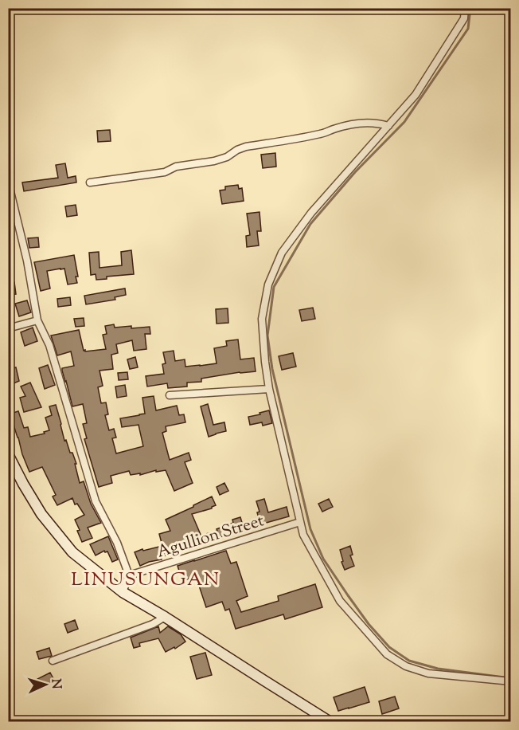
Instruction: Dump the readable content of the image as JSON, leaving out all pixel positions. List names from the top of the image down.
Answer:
{
  "streets": {
    "street": ["Agullion Street"]
  },
  "districts": ["LINUSUNGAN"],
  "north": "right"
}
